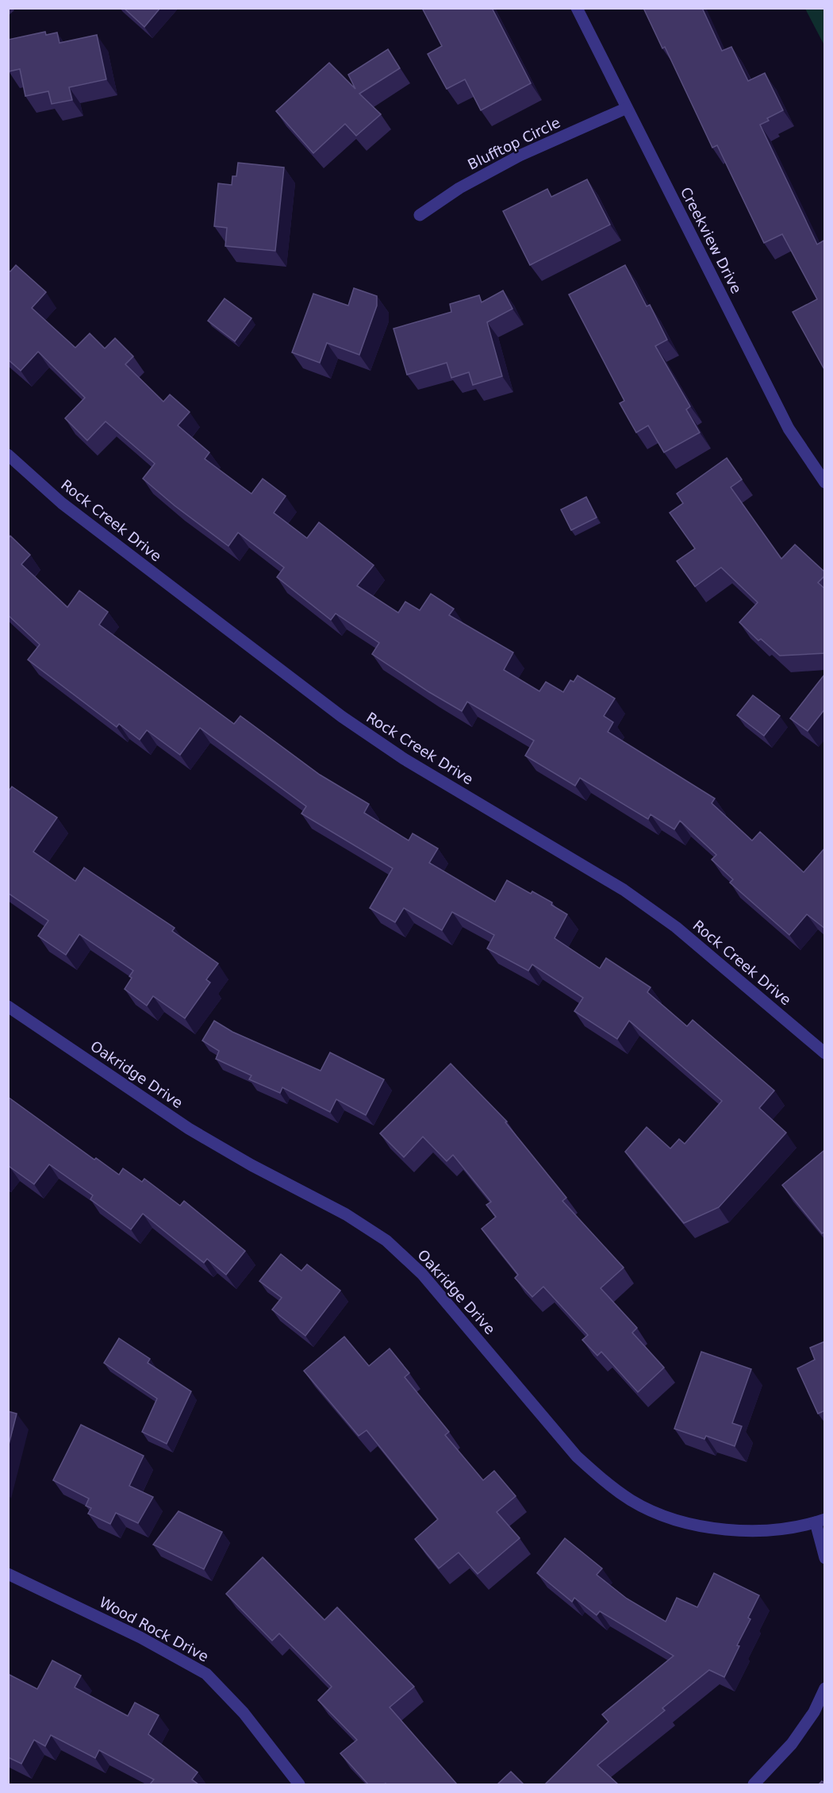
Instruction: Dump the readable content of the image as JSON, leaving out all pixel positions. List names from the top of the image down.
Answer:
{
  "streets": {
    "street": [
      "Blufftop Circle",
      "Creekview Drive",
      "Rock Creek Drive",
      "Oakridge Drive",
      "Wood Rock Drive"
    ]
  },
  "crossings": [
    ["Blufftop Circle", "Creekview Drive"]
  ]
}
